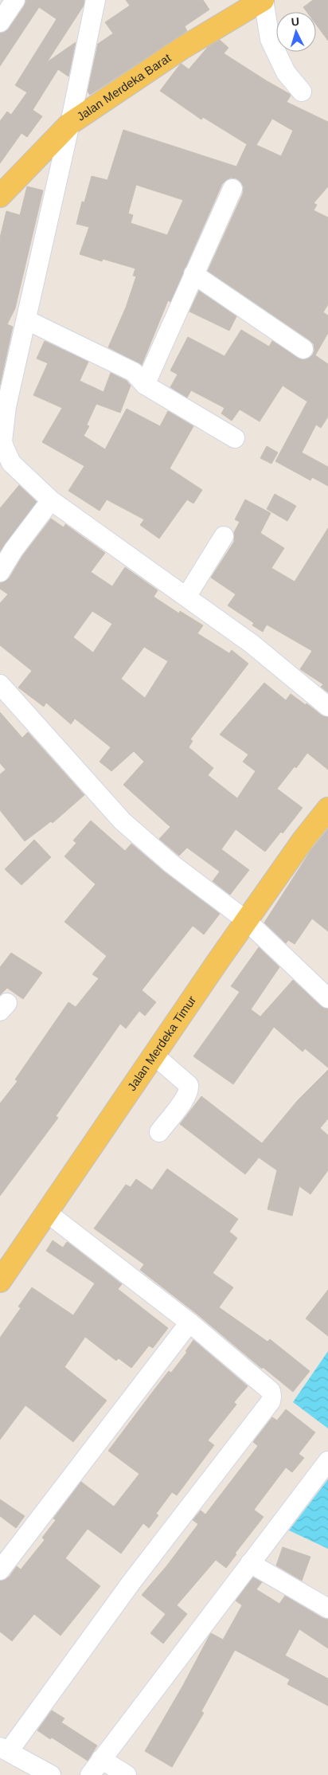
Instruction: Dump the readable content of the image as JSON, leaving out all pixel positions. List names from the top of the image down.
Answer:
{
  "streets": {
    "main road": ["Jalan Merdeka Barat", "Jalan Merdeka Timur"]
  },
  "north": "top"
}
